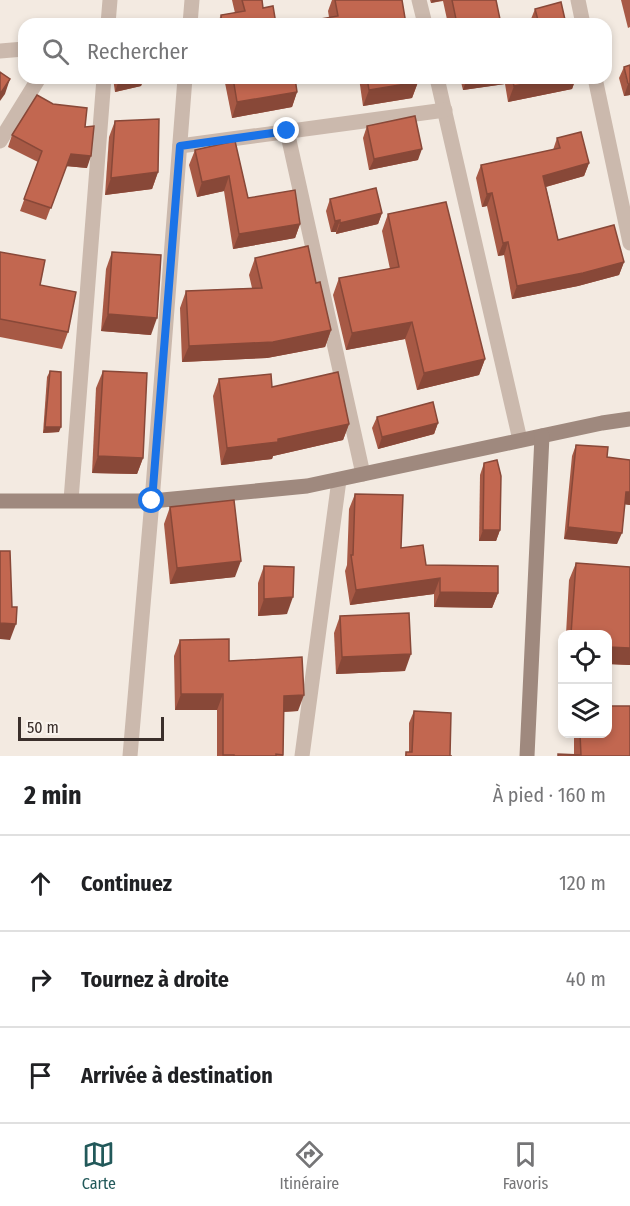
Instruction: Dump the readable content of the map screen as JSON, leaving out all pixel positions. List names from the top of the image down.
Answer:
{
  "scale_bar": "50 m",
  "page": {
    "search": "Rechercher",
    "scale": "50 m",
    "heading": ["2 min", "À pied · 160 m"],
    "list": [
      ["Continuez", "120 m"],
      ["Tournez à droite", "40 m"],
      "Arrivée à destination"
    ],
    "nav": ["Carte", "Itinéraire", "Favoris"]
  }
}
